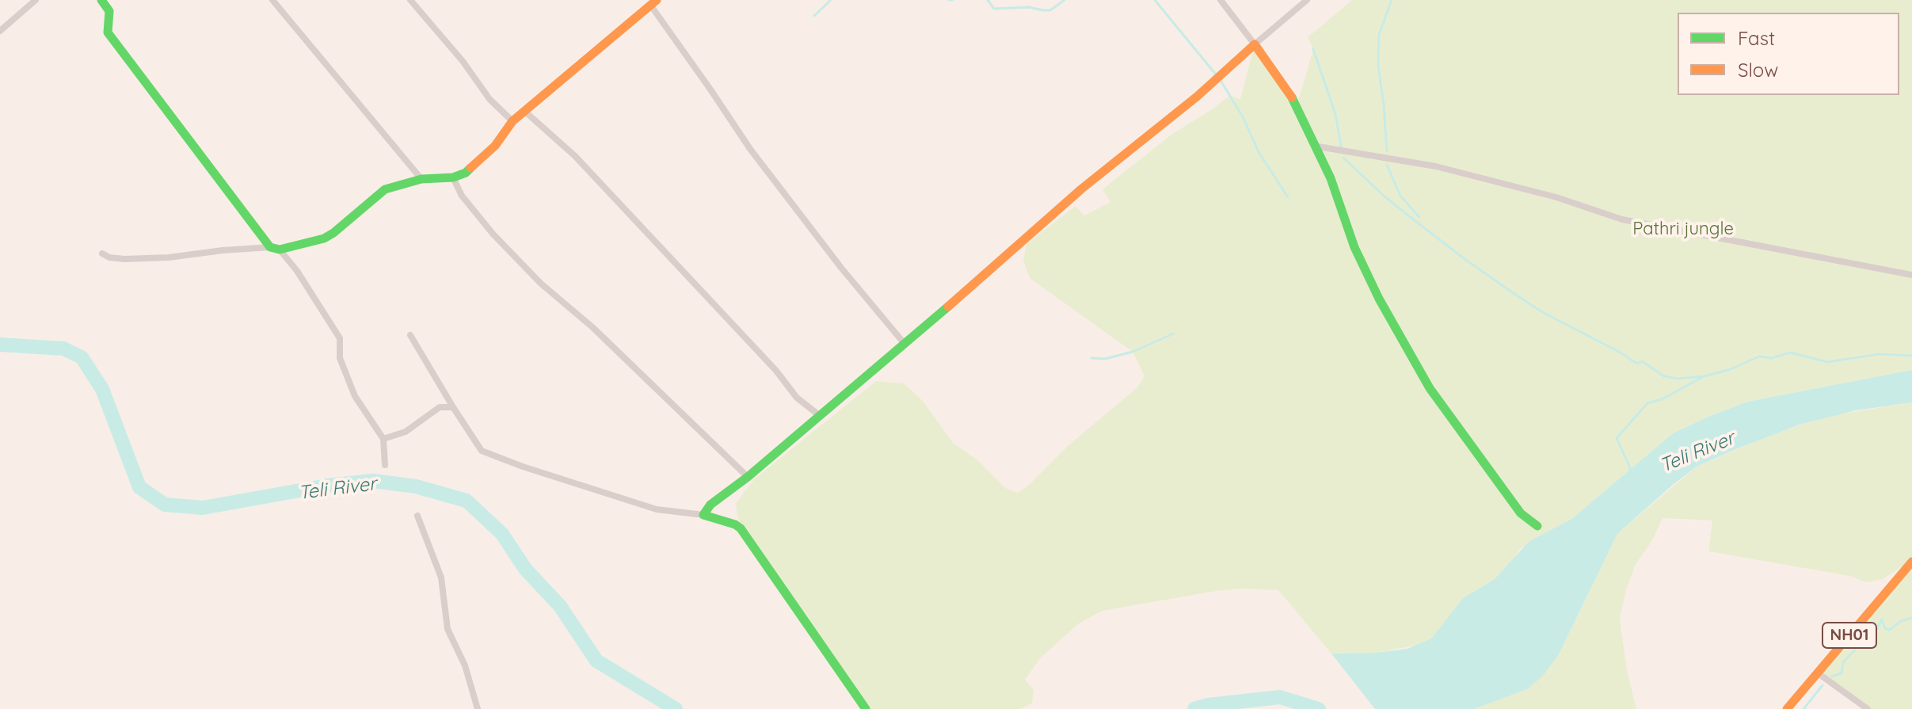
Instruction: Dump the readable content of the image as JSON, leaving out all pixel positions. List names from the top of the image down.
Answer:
{
  "streets": {
    "main road": ["NH01"]
  },
  "water": ["Teli River"],
  "parks": ["Pathri jungle"],
  "legend": ["Fast", "Slow"]
}
